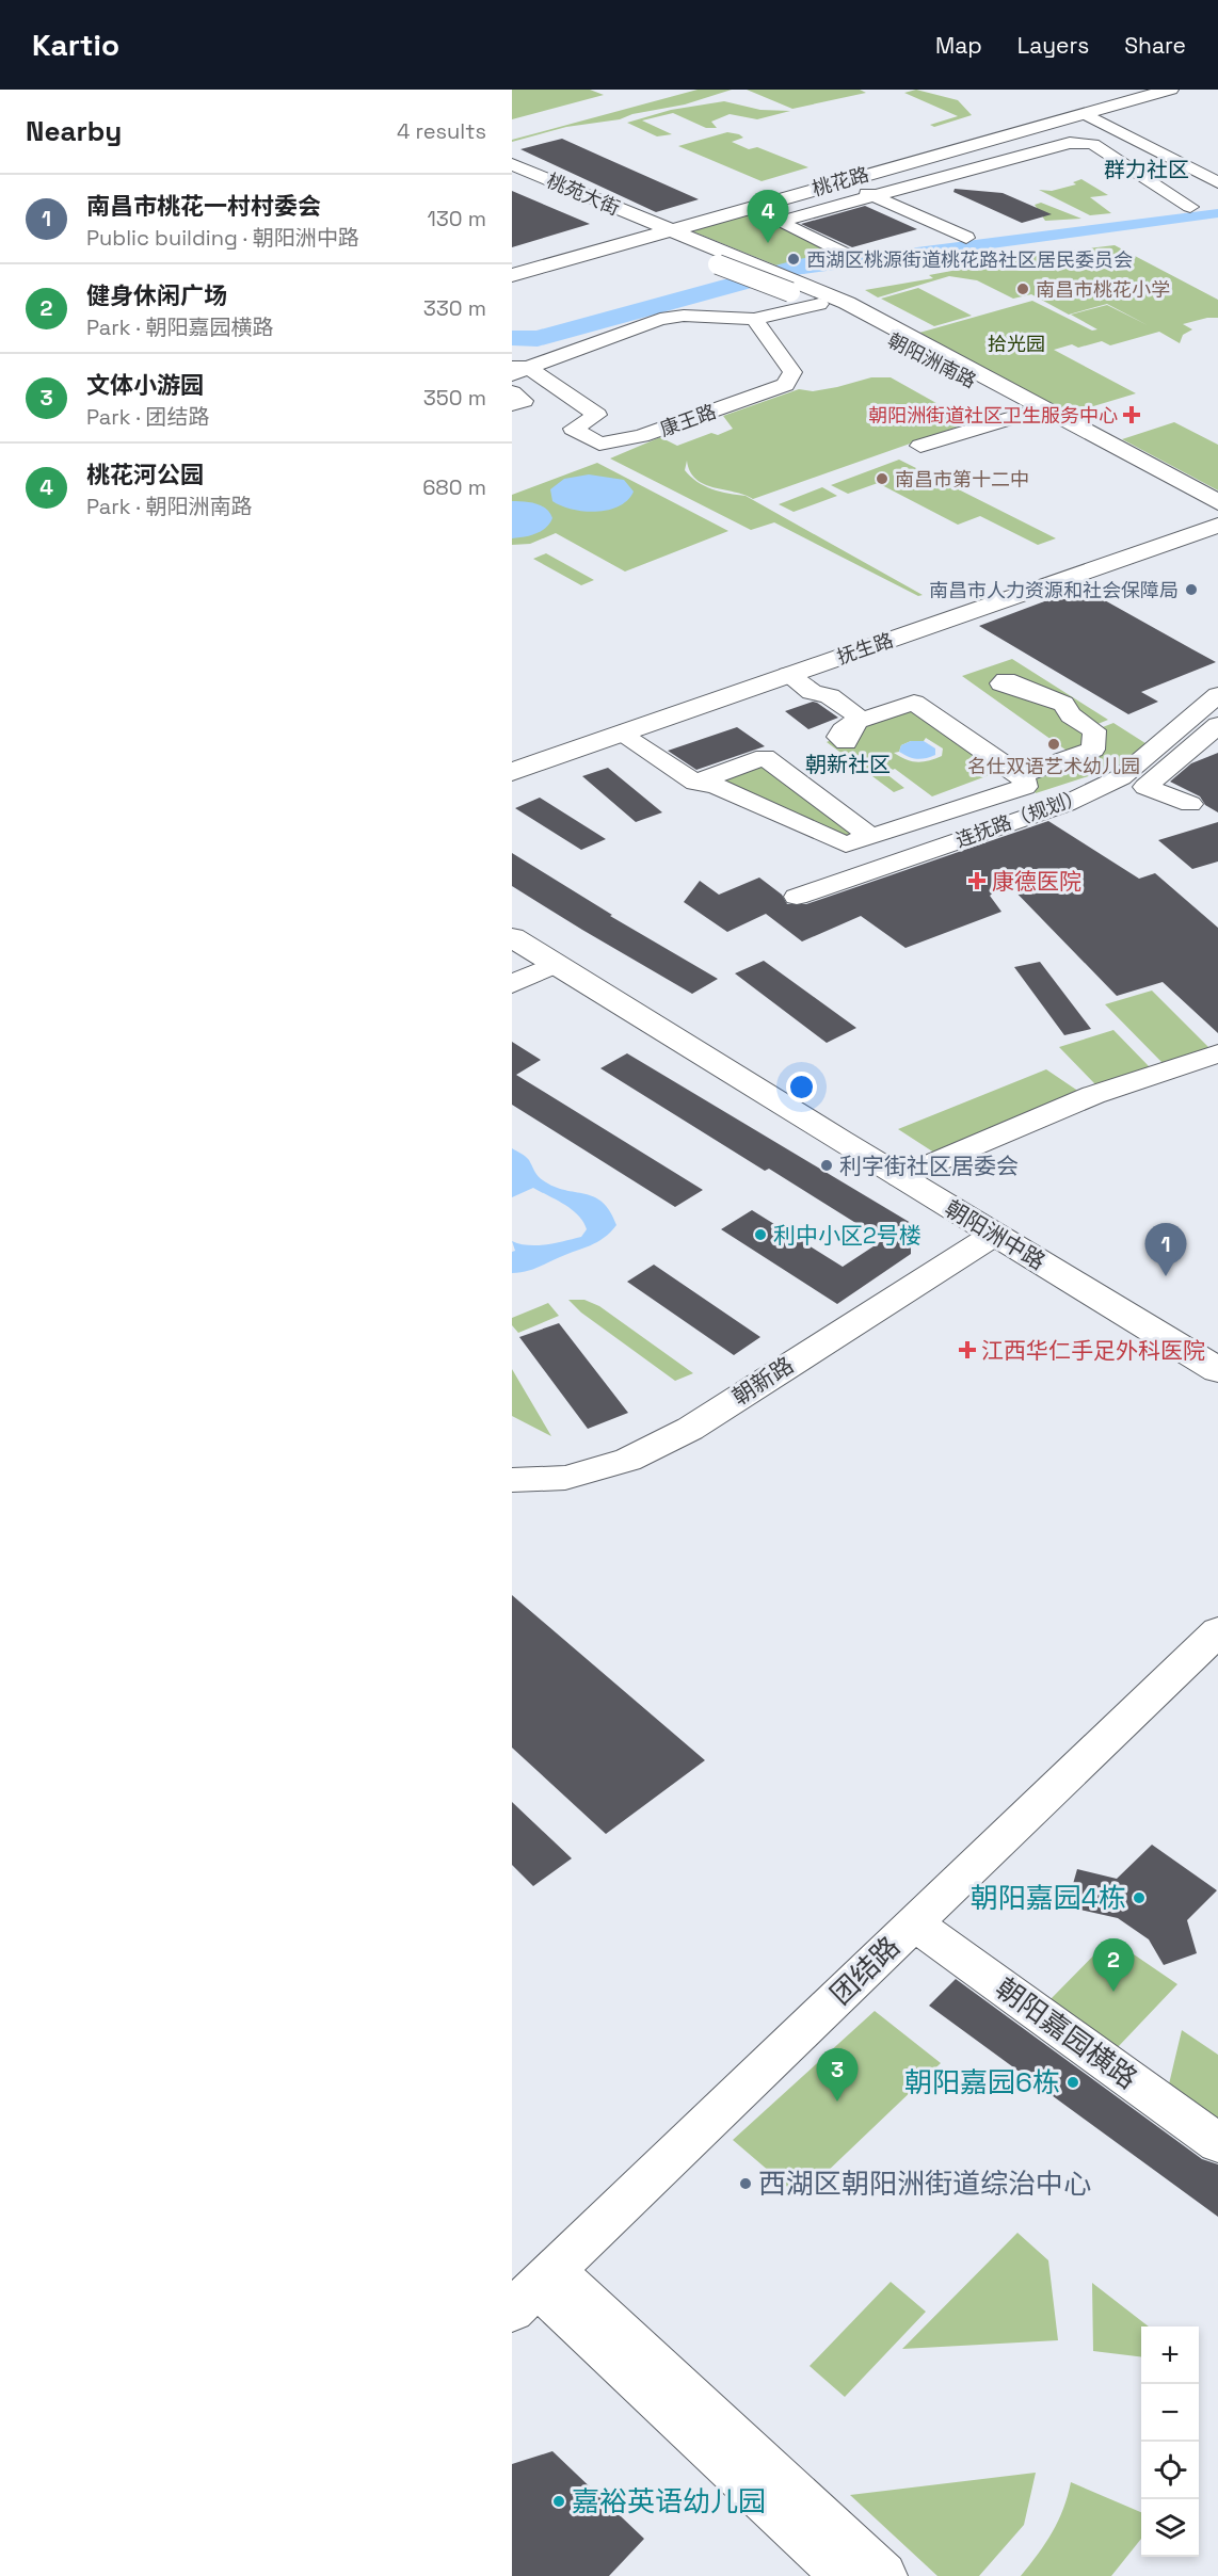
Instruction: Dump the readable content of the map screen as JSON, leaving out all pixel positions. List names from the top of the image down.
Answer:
{
  "streets": {
    "main road": [
      "桃花路",
      "桃苑大街",
      "朝阳洲南路",
      "抚生路",
      "朝阳洲中路"
    ],
    "street": [
      "康王路",
      "连抚路（规划）",
      "朝新路",
      "团结路",
      "朝阳嘉园横路"
    ]
  },
  "crossings": [
    ["桃花路", "桃苑大街"],
    ["桃花路", "朝阳洲南路"],
    ["桃苑大街", "朝阳洲南路"],
    ["朝阳洲南路", "抚生路"],
    ["朝阳洲中路", "朝新路"],
    ["团结路", "朝阳嘉园横路"]
  ],
  "districts": ["群力社区", "朝新社区"],
  "parks": ["拾光园"],
  "places": {
    "other": [
      "西湖区桃源街道桃花路社区居民委员会",
      "南昌市桃花小学",
      "南昌市第十二中",
      "南昌市人力资源和社会保障局",
      "名仕双语艺术幼儿园",
      "利字街社区居委会",
      "利中小区2号楼",
      "朝阳嘉园4栋",
      "朝阳嘉园6栋",
      "西湖区朝阳洲街道综治中心",
      "嘉裕英语幼儿园"
    ],
    "health": ["朝阳洲街道社区卫生服务中心", "康德医院", "江西华仁手足外科医院"]
  },
  "page": {
    "header": "Kartio",
    "nav": ["Map", "Layers", "Share"],
    "heading": ["Nearby", "4 results"],
    "list": [
      {
        "mark": "1",
        "name": "南昌市桃花一村村委会",
        "note": "Public building · 朝阳洲中路",
        "value": "130 m"
      },
      {
        "mark": "2",
        "name": "健身休闲广场",
        "note": "Park · 朝阳嘉园横路",
        "value": "330 m"
      },
      {
        "mark": "3",
        "name": "文体小游园",
        "note": "Park · 团结路",
        "value": "350 m"
      },
      {
        "mark": "4",
        "name": "桃花河公园",
        "note": "Park · 朝阳洲南路",
        "value": "680 m"
      }
    ],
    "pins": [
      "4",
      "1",
      "2",
      "3"
    ],
    "map_buttons": ["+", "−"]
  }
}
